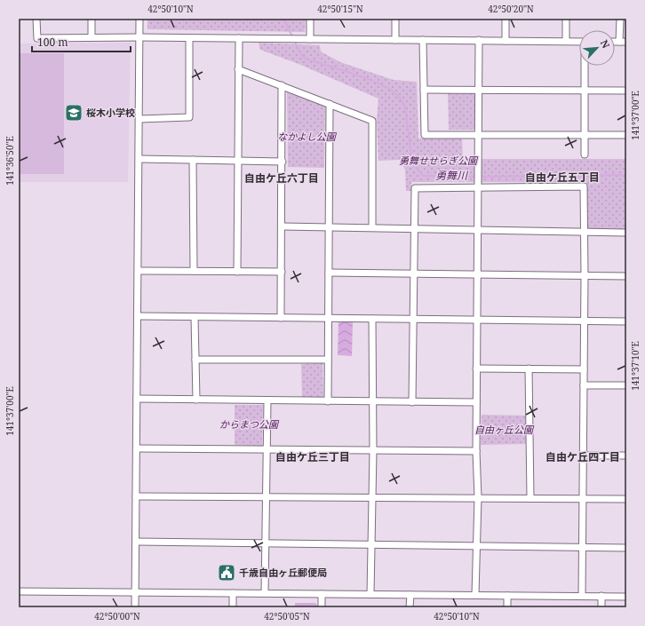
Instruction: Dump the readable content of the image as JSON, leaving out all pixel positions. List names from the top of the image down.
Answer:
{
  "districts": [
    "自由ケ丘五丁目",
    "自由ケ丘六丁目",
    "自由ケ丘三丁目",
    "自由ケ丘四丁目"
  ],
  "water": ["勇舞川"],
  "parks": [
    "なかよし公園",
    "勇舞せせらぎ公園",
    "からまつ公園",
    "自由ヶ丘公園"
  ],
  "places": {
    "school or university": ["桜木小学校"],
    "public building": ["千歳自由ヶ丘郵便局"]
  },
  "scale_bar": "100 m",
  "north": "top right",
  "coordinates": [
    "42°50'10\"N",
    "42°50'15\"N",
    "42°50'20\"N",
    "141°37'00\"E",
    "141°36'50\"E",
    "141°37'10\"E",
    "42°50'00\"N",
    "42°50'05\"N"
  ]
}
